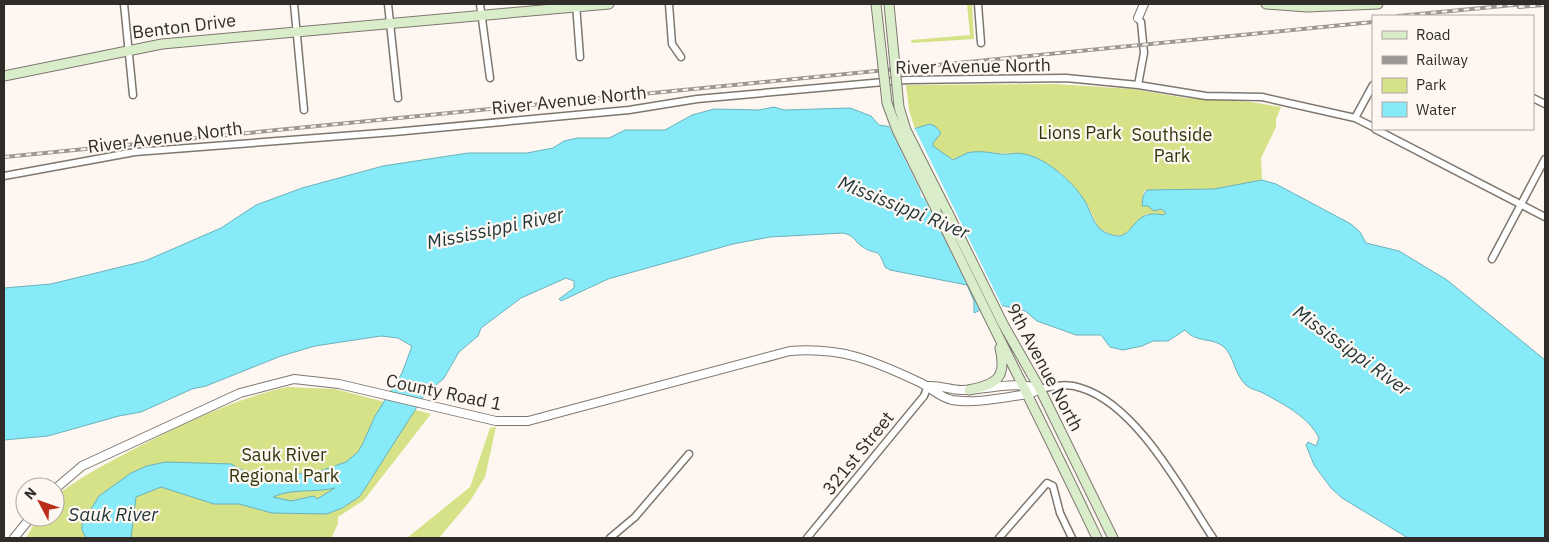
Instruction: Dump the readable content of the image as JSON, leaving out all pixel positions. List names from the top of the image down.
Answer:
{
  "streets": {
    "main road": ["Benton Drive", "9th Avenue North"],
    "street": ["River Avenue North", "County Road 1", "321st Street"]
  },
  "crossings": [
    ["9th Avenue North", "County Road 1"],
    ["County Road 1", "321st Street"]
  ],
  "water": ["Mississippi River", "Sauk River"],
  "parks": ["Lions Park", "Southside Park", "Sauk River Regional Park"],
  "legend": [
    "Road",
    "Railway",
    "Park",
    "Water"
  ],
  "north": "top left"
}
